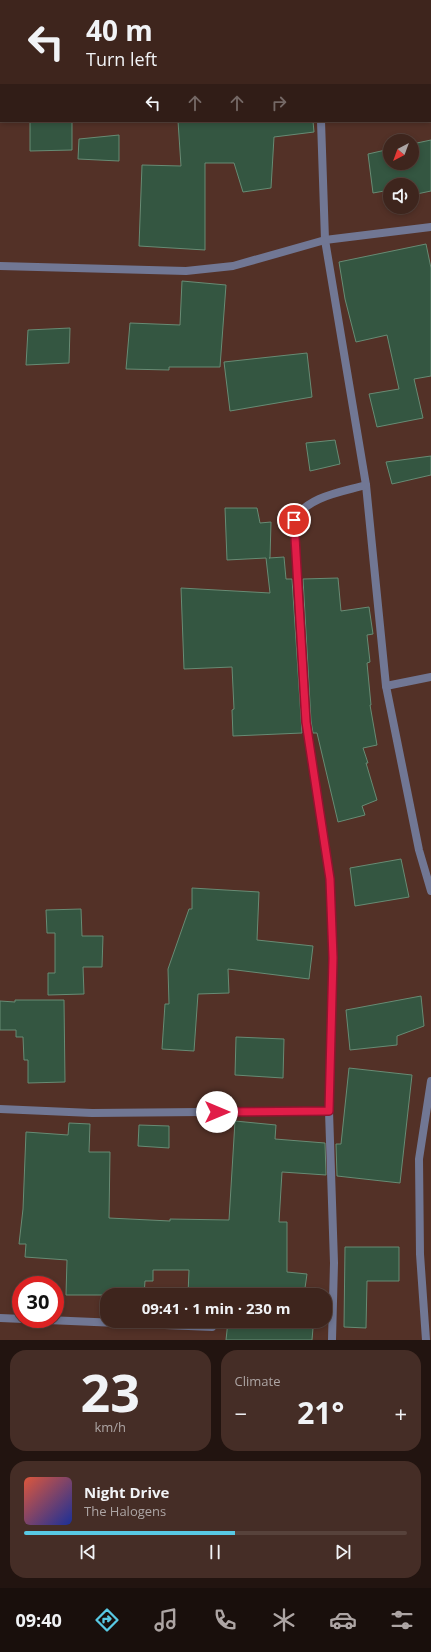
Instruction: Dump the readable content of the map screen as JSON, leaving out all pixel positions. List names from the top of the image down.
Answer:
{
  "north": "bottom left",
  "page": {
    "turn": ["40 m", "Turn left"],
    "limit": "30",
    "trip": "09:41 · 1 min · 230 m",
    "tile": [
      ["23", "km/h"],
      "Climate"
    ],
    "heat": ["−", "21°", "+"],
    "song": ["Night Drive", "The Halogens"],
    "tabs": "09:40"
  }
}
